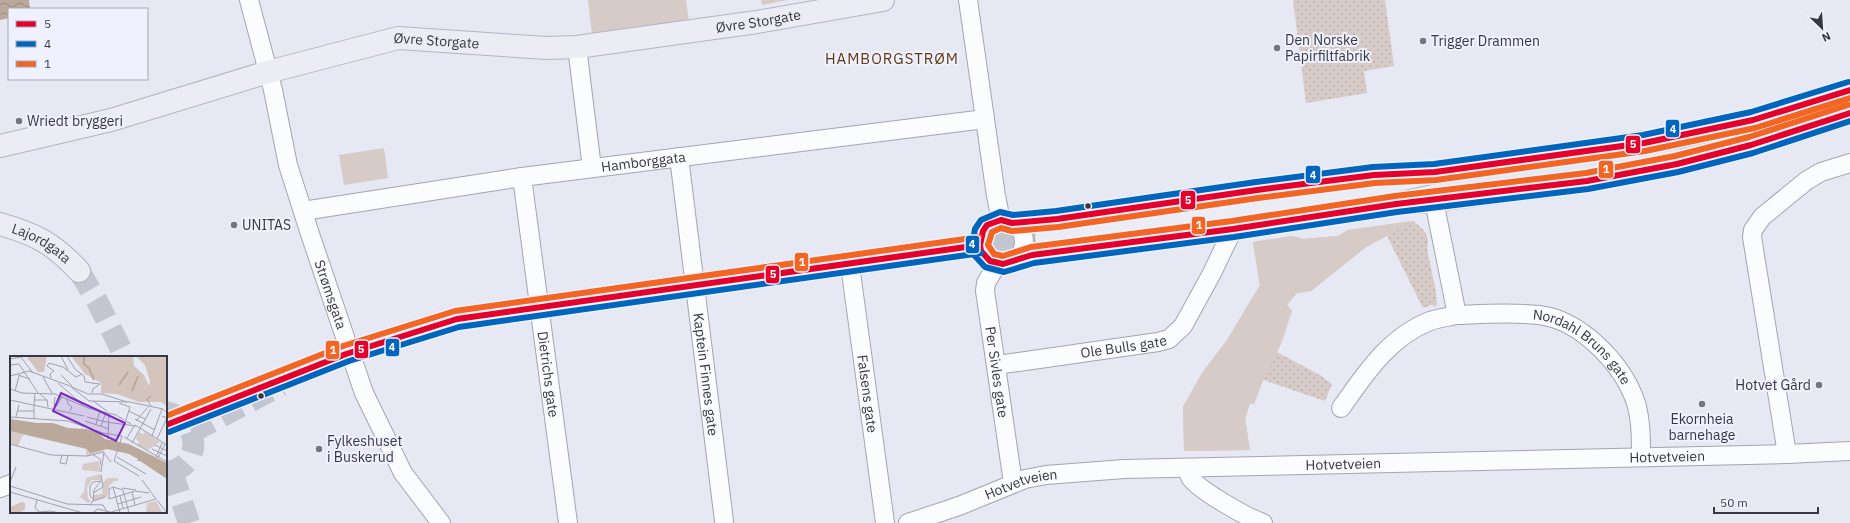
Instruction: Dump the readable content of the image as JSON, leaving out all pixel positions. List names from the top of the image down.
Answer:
{
  "streets": {
    "main road": ["Øvre Storgate", "Lajordgata"],
    "street": [
      "Hamborggata",
      "Strømsgata",
      "Ole Bulls gate",
      "Nordahl Bruns gate",
      "Per Sivles gate",
      "Dietrichs gate",
      "Kaptein Finnes gate",
      "Falsens gate",
      "Hotvetveien"
    ]
  },
  "crossings": [
    ["Øvre Storgate", "Strømsgata"],
    ["Hamborggata", "Strømsgata"],
    ["Hamborggata", "Dietrichs gate"],
    ["Hamborggata", "Kaptein Finnes gate"],
    ["Ole Bulls gate", "Per Sivles gate"],
    ["Nordahl Bruns gate", "Hotvetveien"],
    ["Per Sivles gate", "Hotvetveien"]
  ],
  "districts": ["HAMBORGSTRØM"],
  "places": [
    "Trigger Drammen",
    "Den Norske Papirfiltfabrik",
    "Wriedt bryggeri",
    "UNITAS",
    "Hotvet Gård",
    "Ekornheia barnehage",
    "Fylkeshuset i Buskerud"
  ],
  "lines": ["transit line 4", "transit line 5", "transit line 1"],
  "legend": ["5", "4", "1"],
  "scale_bar": "50 m",
  "north": "bottom right"
}
